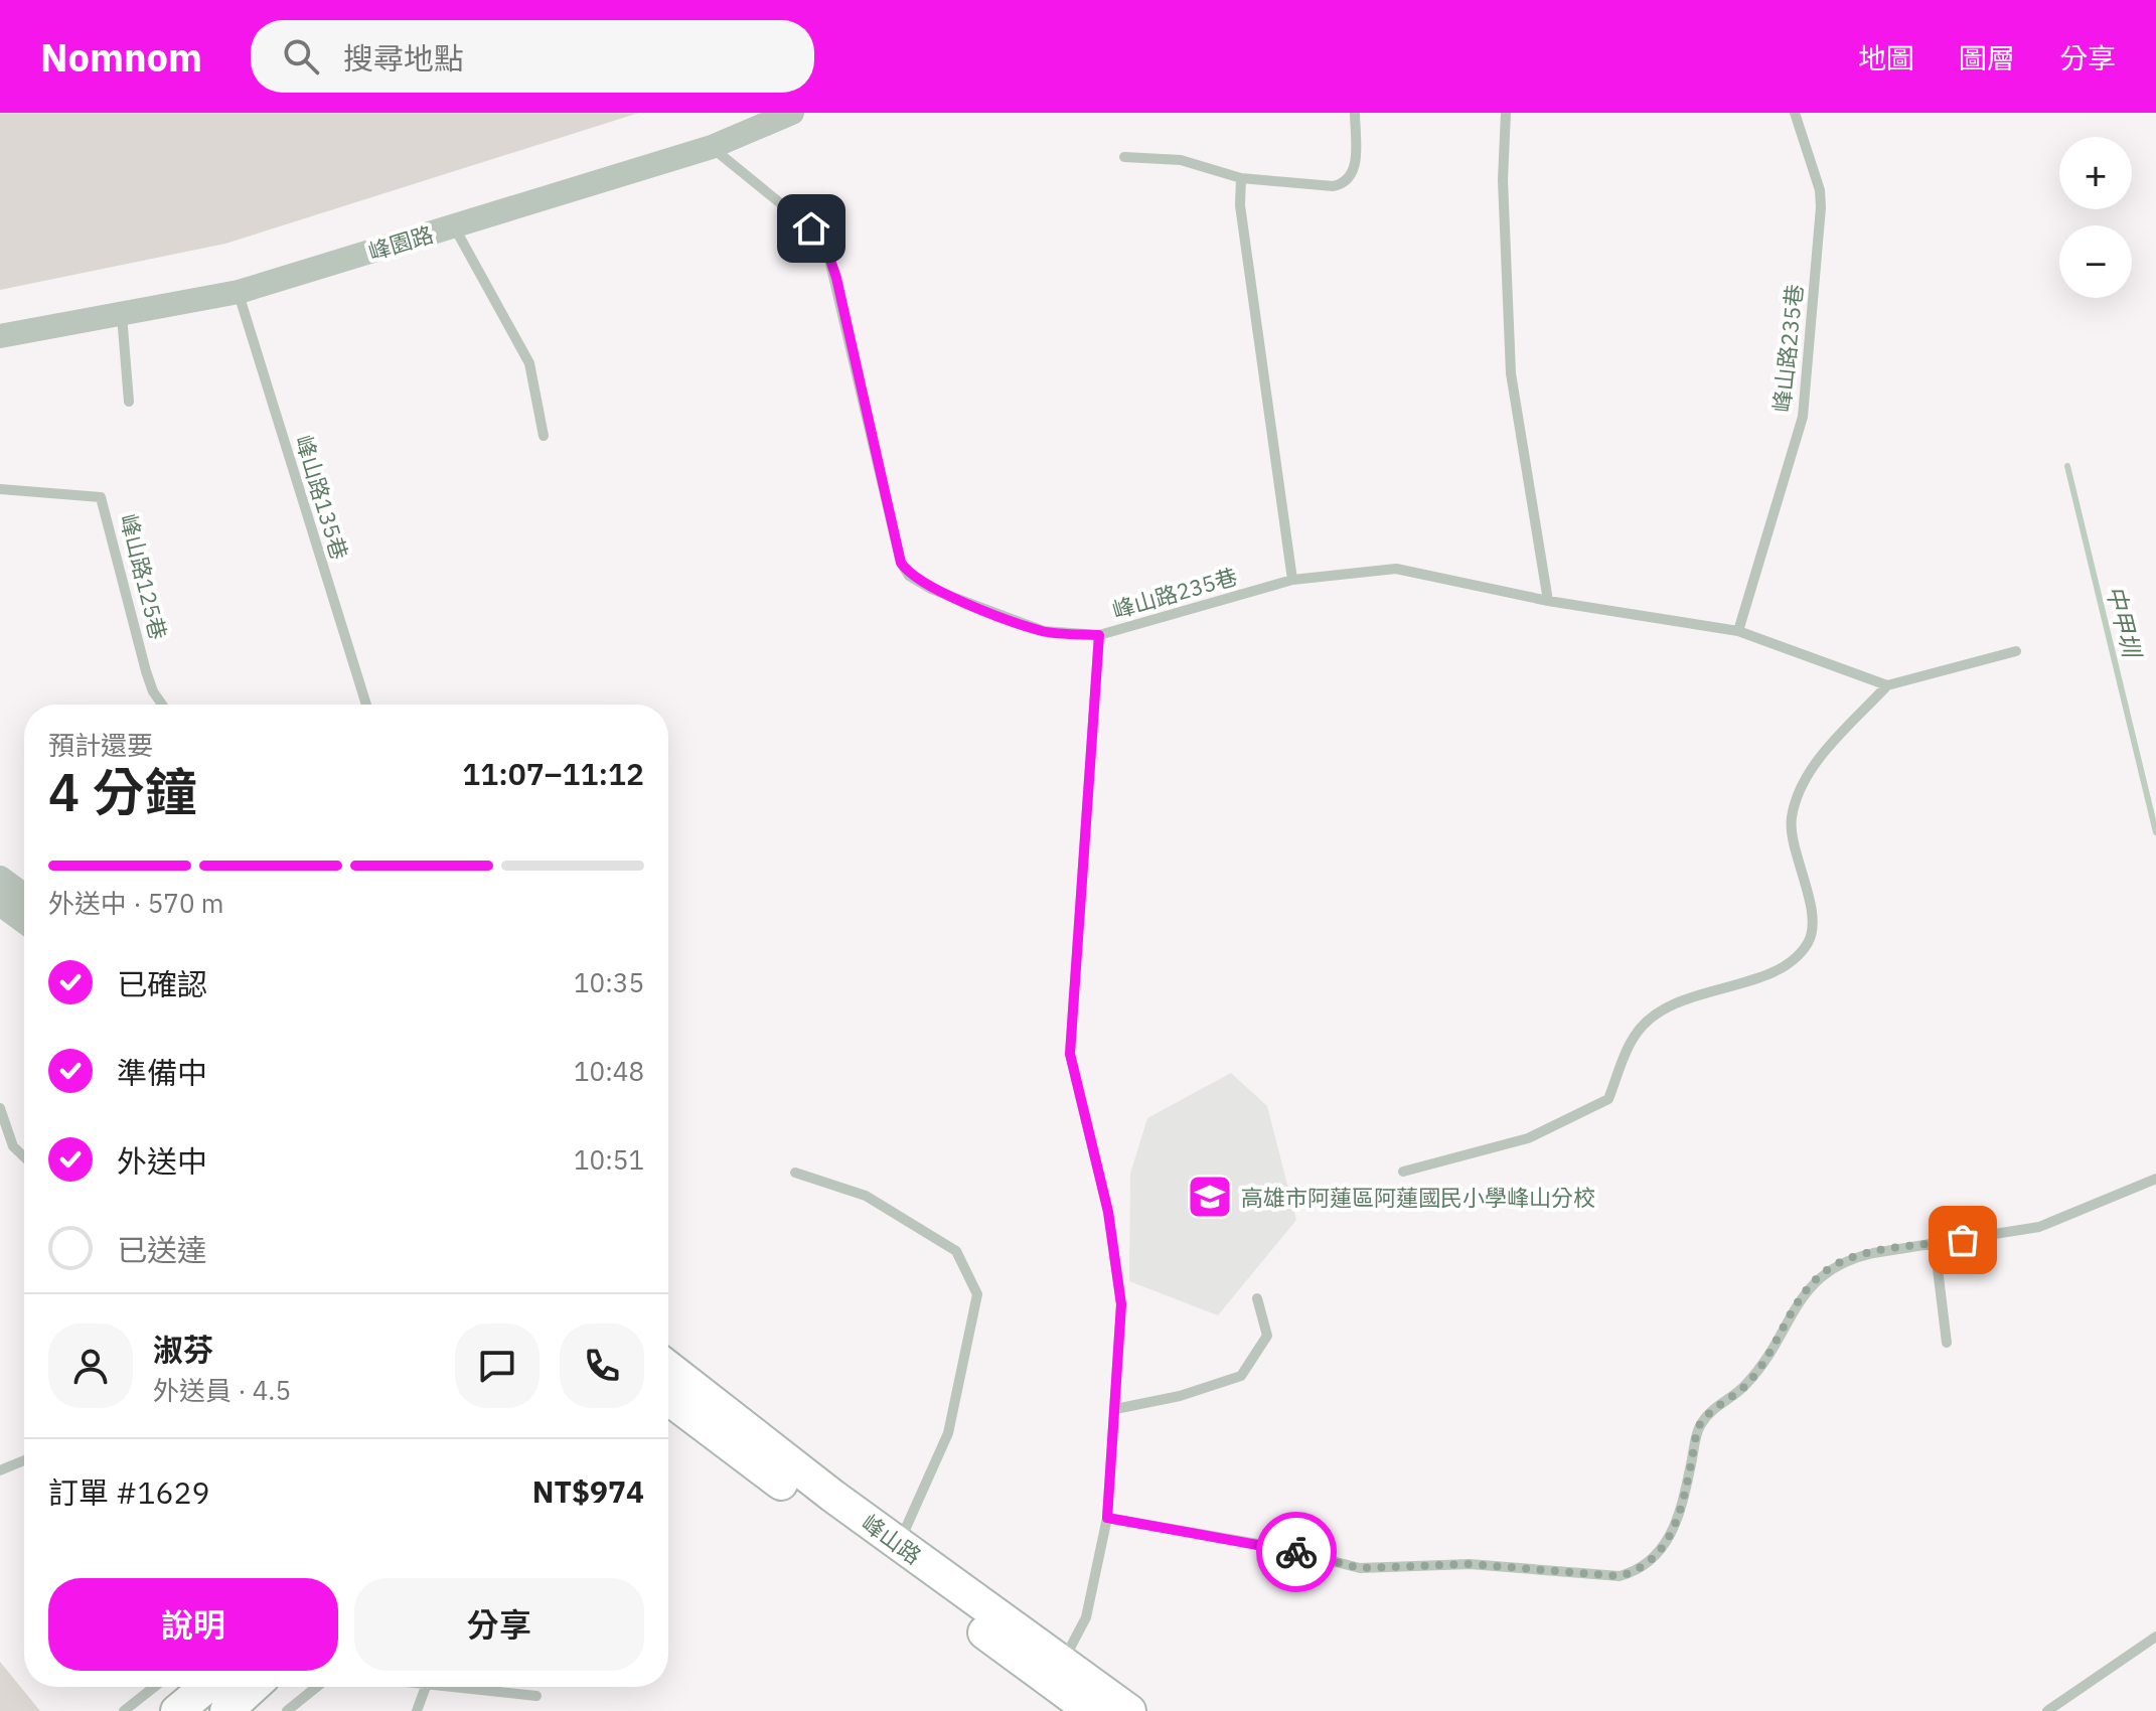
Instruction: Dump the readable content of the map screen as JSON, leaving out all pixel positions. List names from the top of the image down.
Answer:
{
  "streets": {
    "main road": ["峰山路"],
    "street": ["峰園路"],
    "lane": ["峰山路235巷", "峰山路135巷", "峰山路125巷"]
  },
  "crossings": [
    ["峰園路", "峰山路135巷"],
    ["峰山路235巷", "峰山路"]
  ],
  "water": ["中甲圳"],
  "places": {
    "school or university": ["高雄市阿蓮區阿蓮國民小學峰山分校"]
  },
  "page": {
    "header": "Nomnom",
    "search": "搜尋地點",
    "nav": ["地圖", "圖層", "分享"],
    "map_buttons": ["+", "−"],
    "heading": ["4 分鐘", "預計還要", "11:07–11:12"],
    "panel": [
      "淑芬",
      "外送員 · 4.5",
      "訂單 #1629",
      "NT$974"
    ],
    "bar": "外送中 · 570 m",
    "list": [
      ["已確認", "10:35"],
      ["準備中", "10:48"],
      ["外送中", "10:51"],
      "已送達"
    ],
    "buttons": ["說明", "分享"]
  }
}
